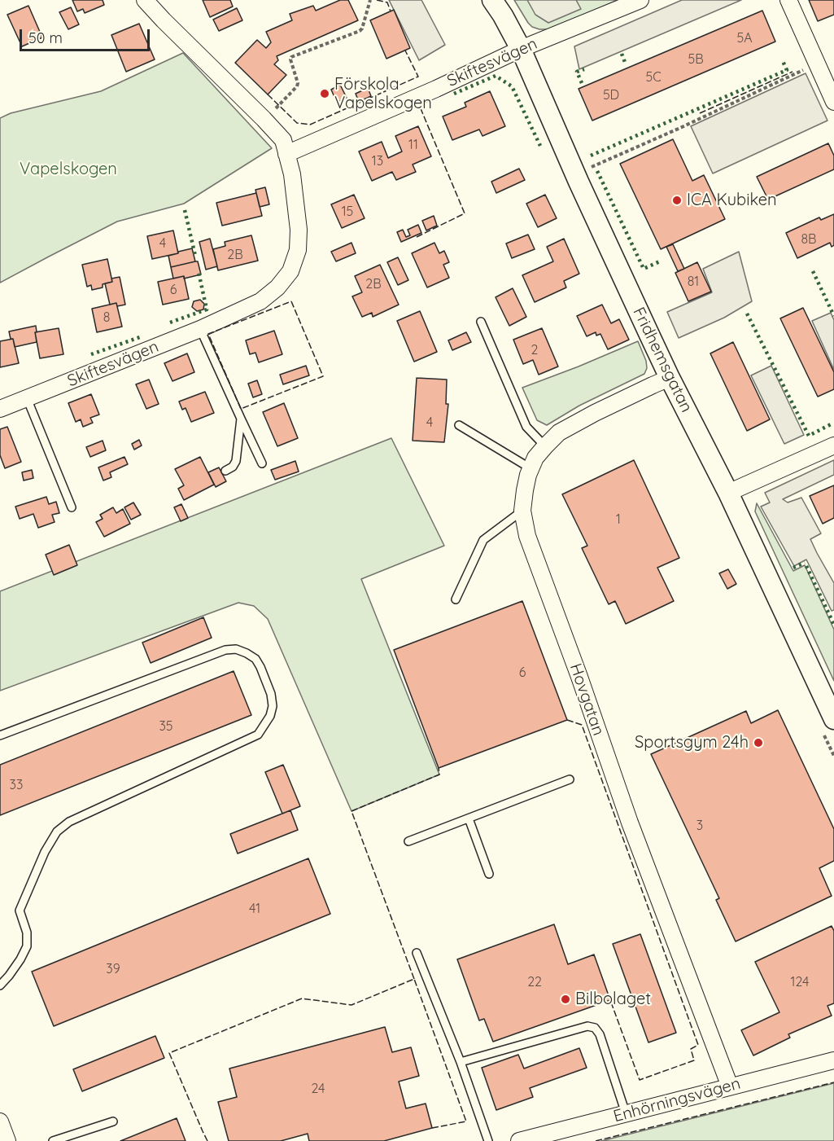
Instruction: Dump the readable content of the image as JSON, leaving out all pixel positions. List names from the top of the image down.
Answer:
{
  "streets": {
    "street": [
      "Skiftesvägen",
      "Fridhemsgatan",
      "Hovgatan",
      "Enhörningsvägen"
    ]
  },
  "crossings": [
    ["Skiftesvägen", "Fridhemsgatan"],
    ["Fridhemsgatan", "Hovgatan"],
    ["Hovgatan", "Enhörningsvägen"]
  ],
  "parks": ["Vapelskogen"],
  "places": [
    "Förskola Vapelskogen",
    "ICA Kubiken",
    "Sportsgym 24h",
    "Bilbolaget"
  ],
  "house_numbers": [
    "5A",
    "5B",
    "5C",
    "5D",
    "11",
    "13",
    "15",
    "8B",
    "4",
    "2B",
    "81",
    "2B",
    "6",
    "8",
    "2",
    "4",
    "1",
    "6",
    "35",
    "33",
    "3",
    "41",
    "39",
    "22",
    "124",
    "24"
  ],
  "scale_bar": "50 m"
}
